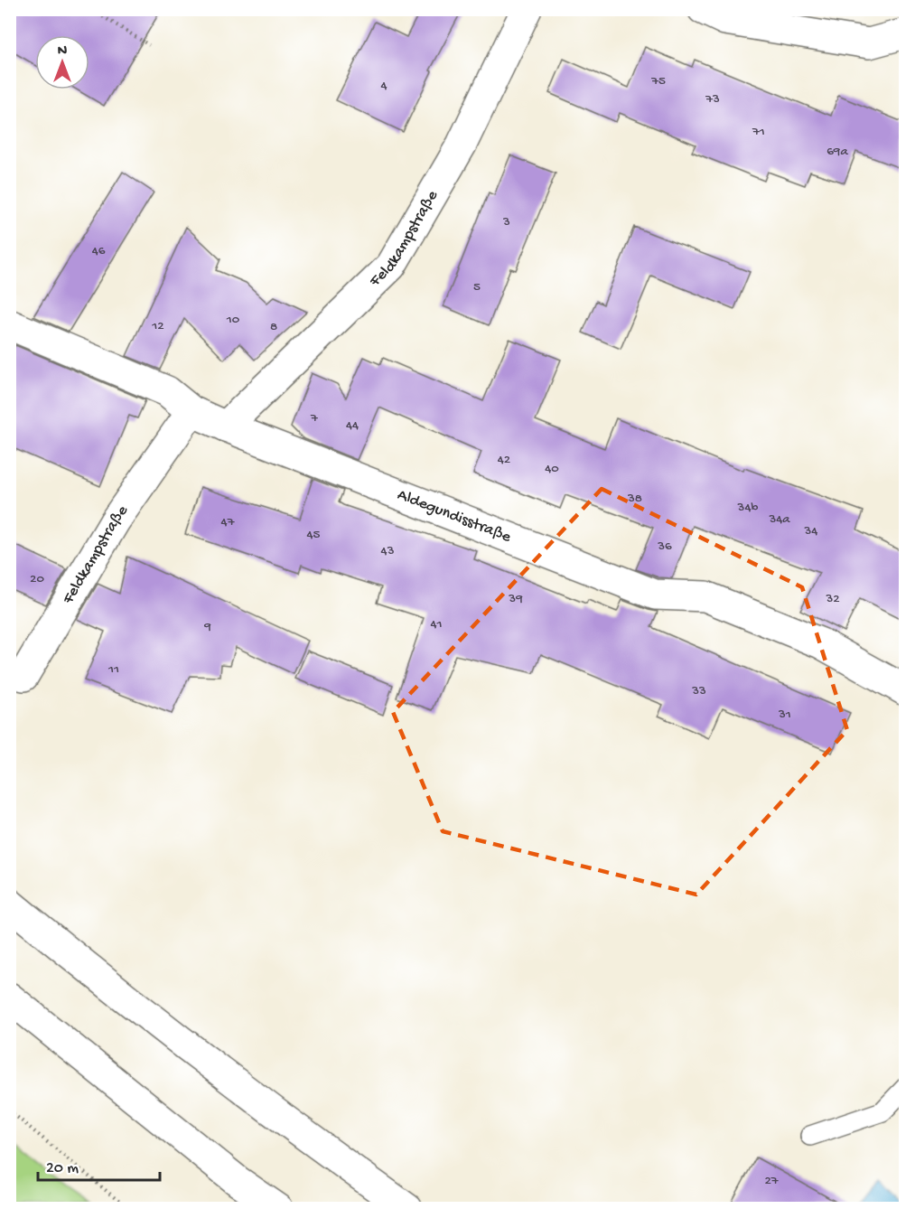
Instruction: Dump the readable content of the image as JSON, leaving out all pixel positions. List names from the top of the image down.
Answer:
{
  "streets": {
    "main road": ["Feldkampstraße", "Aldegundisstraße"]
  },
  "crossings": [
    ["Feldkampstraße", "Aldegundisstraße"]
  ],
  "house_numbers": [
    "75",
    "4",
    "73",
    "71",
    "69a",
    "3",
    "46",
    "5",
    "10",
    "12",
    "8",
    "7",
    "44",
    "42",
    "40",
    "38",
    "34b",
    "34a",
    "47",
    "34",
    "45",
    "36",
    "43",
    "20",
    "39",
    "32",
    "41",
    "9",
    "11",
    "33",
    "31",
    "27"
  ],
  "scale_bar": "20 m",
  "north": "top"
}
